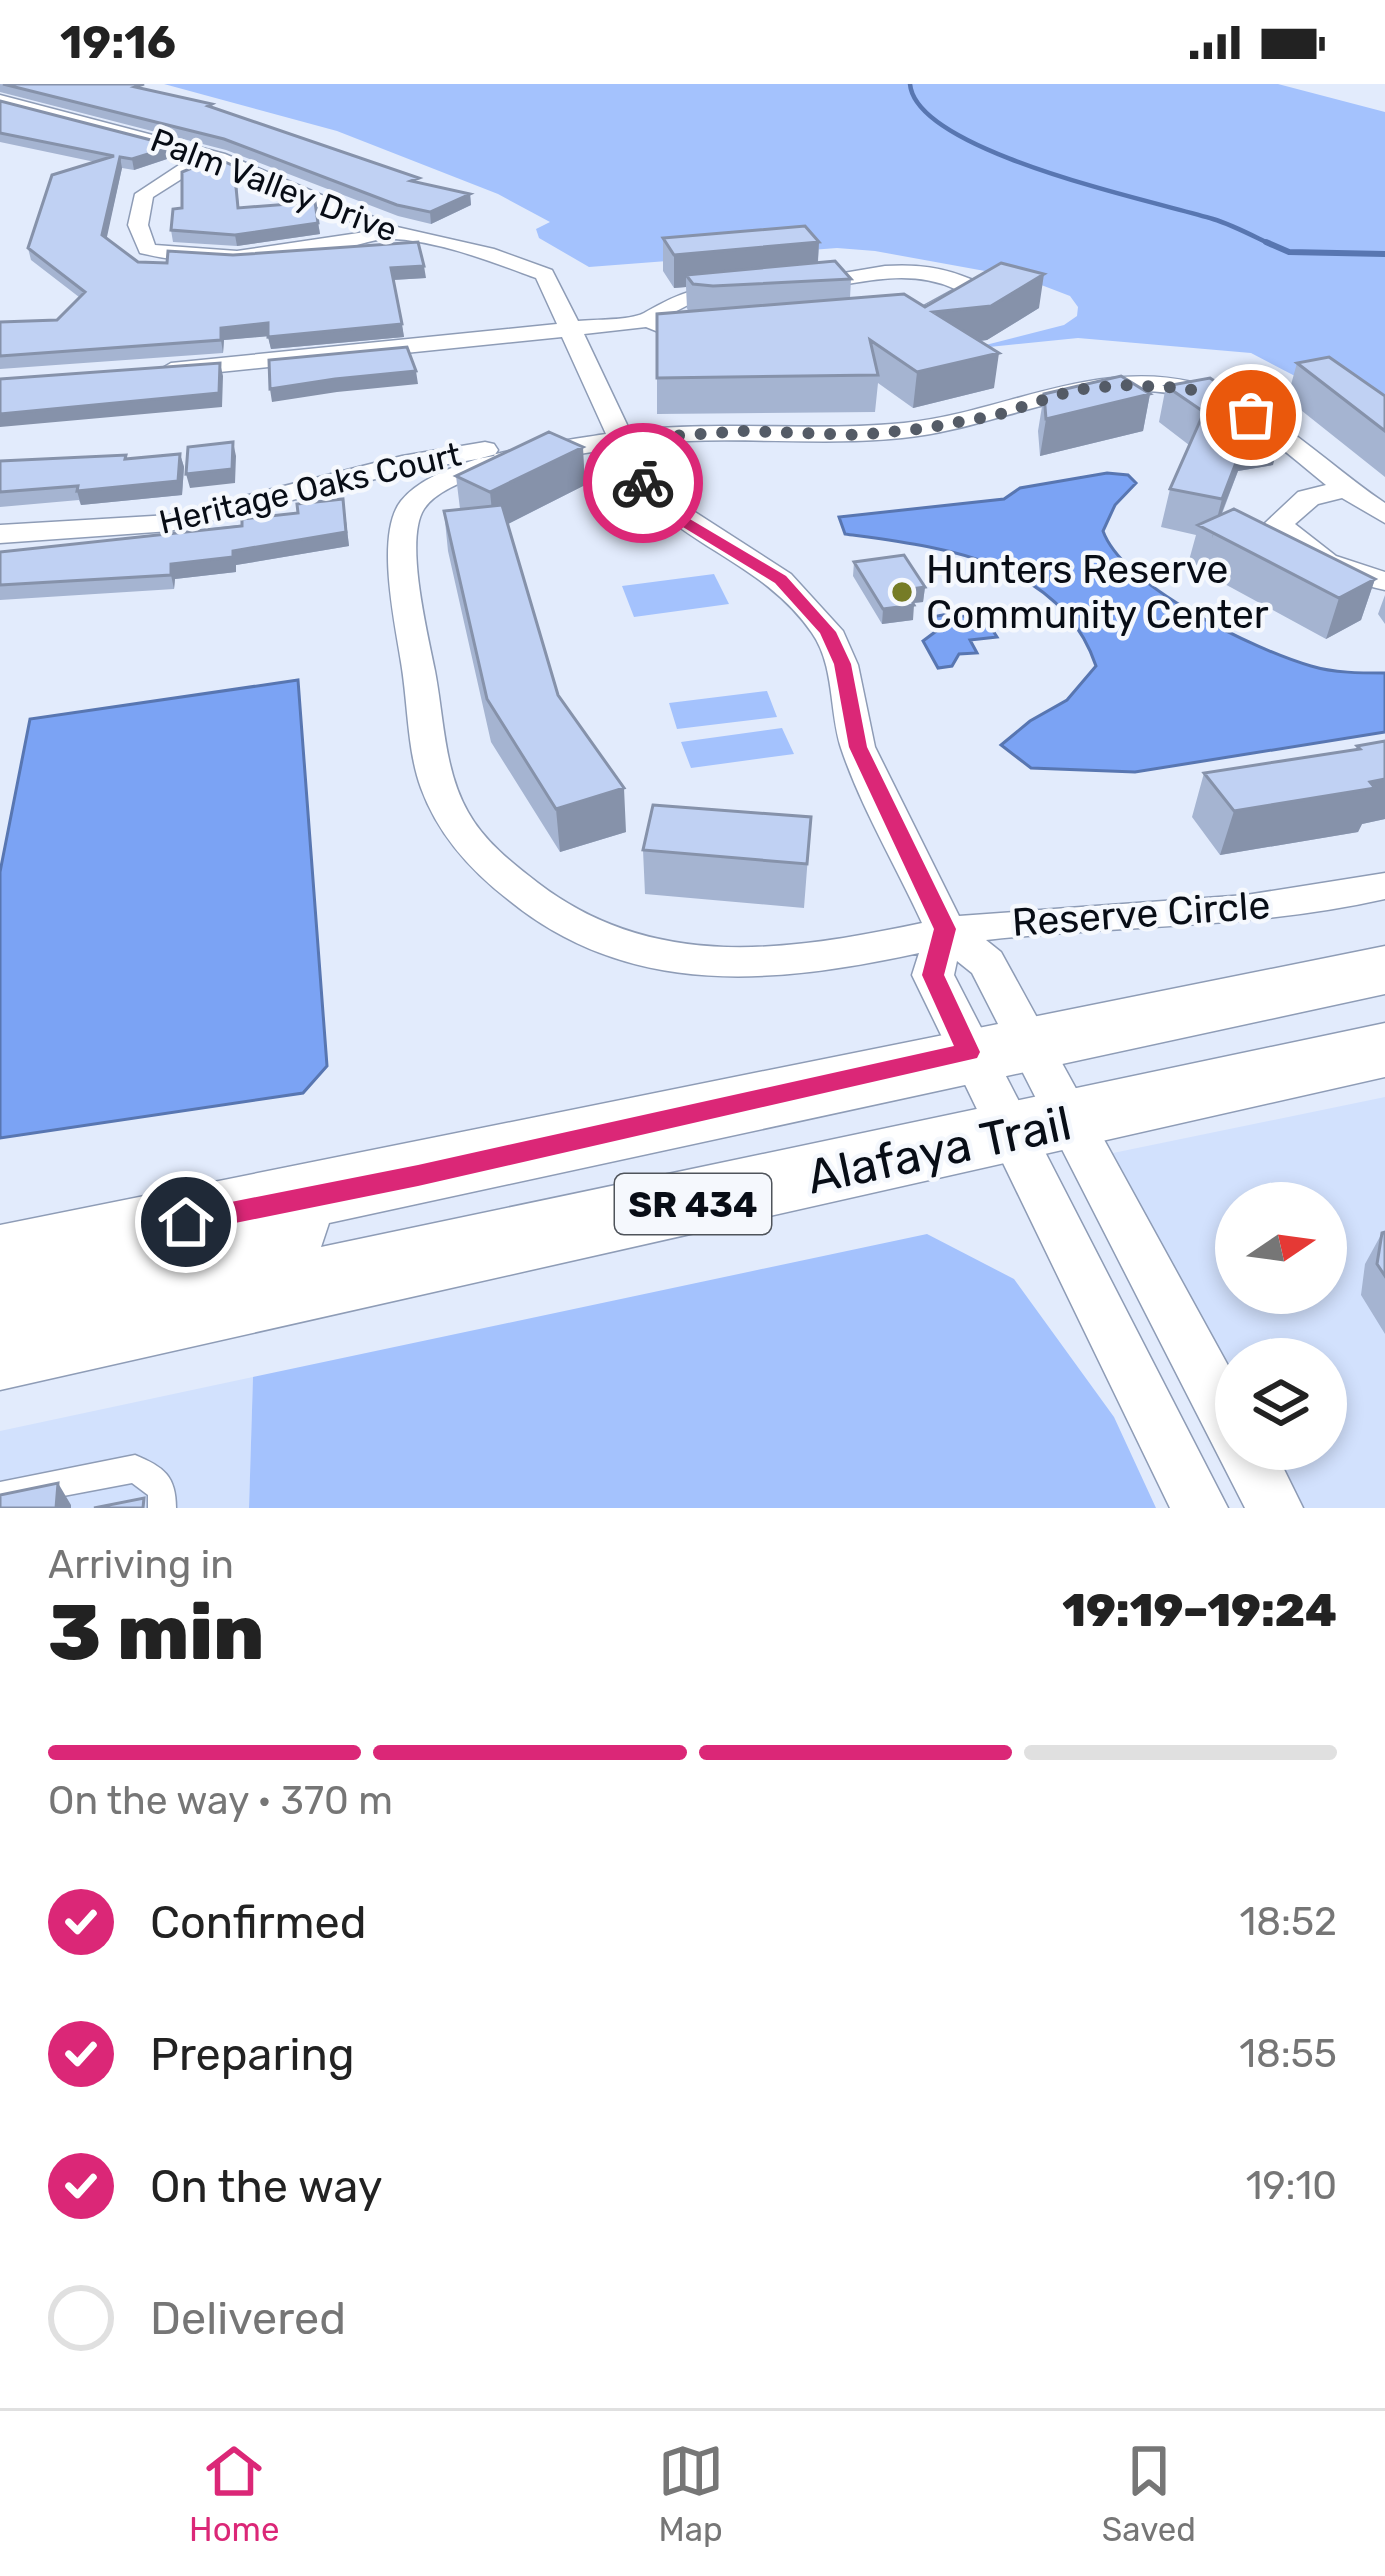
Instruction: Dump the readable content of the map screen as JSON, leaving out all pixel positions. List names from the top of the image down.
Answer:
{
  "streets": {
    "main road": ["Alafaya Trail", "SR 434"],
    "street": ["Palm Valley Drive", "Heritage Oaks Court", "Reserve Circle"]
  },
  "crossings": [
    ["Palm Valley Drive", "Heritage Oaks Court"],
    ["Palm Valley Drive", "Reserve Circle"],
    ["Palm Valley Drive", "Alafaya Trail"],
    ["Palm Valley Drive", "SR 434"],
    ["Heritage Oaks Court", "Reserve Circle"]
  ],
  "places": ["Hunters Reserve Community Center"],
  "north": "right",
  "page": {
    "status": "19:16",
    "heading": ["3 min", "Arriving in", "19:19–19:24"],
    "bar": "On the way · 370 m",
    "list": [
      ["Confirmed", "18:52"],
      ["Preparing", "18:55"],
      ["On the way", "19:10"],
      "Delivered"
    ],
    "tabs": ["Home", "Map", "Saved"]
  }
}
